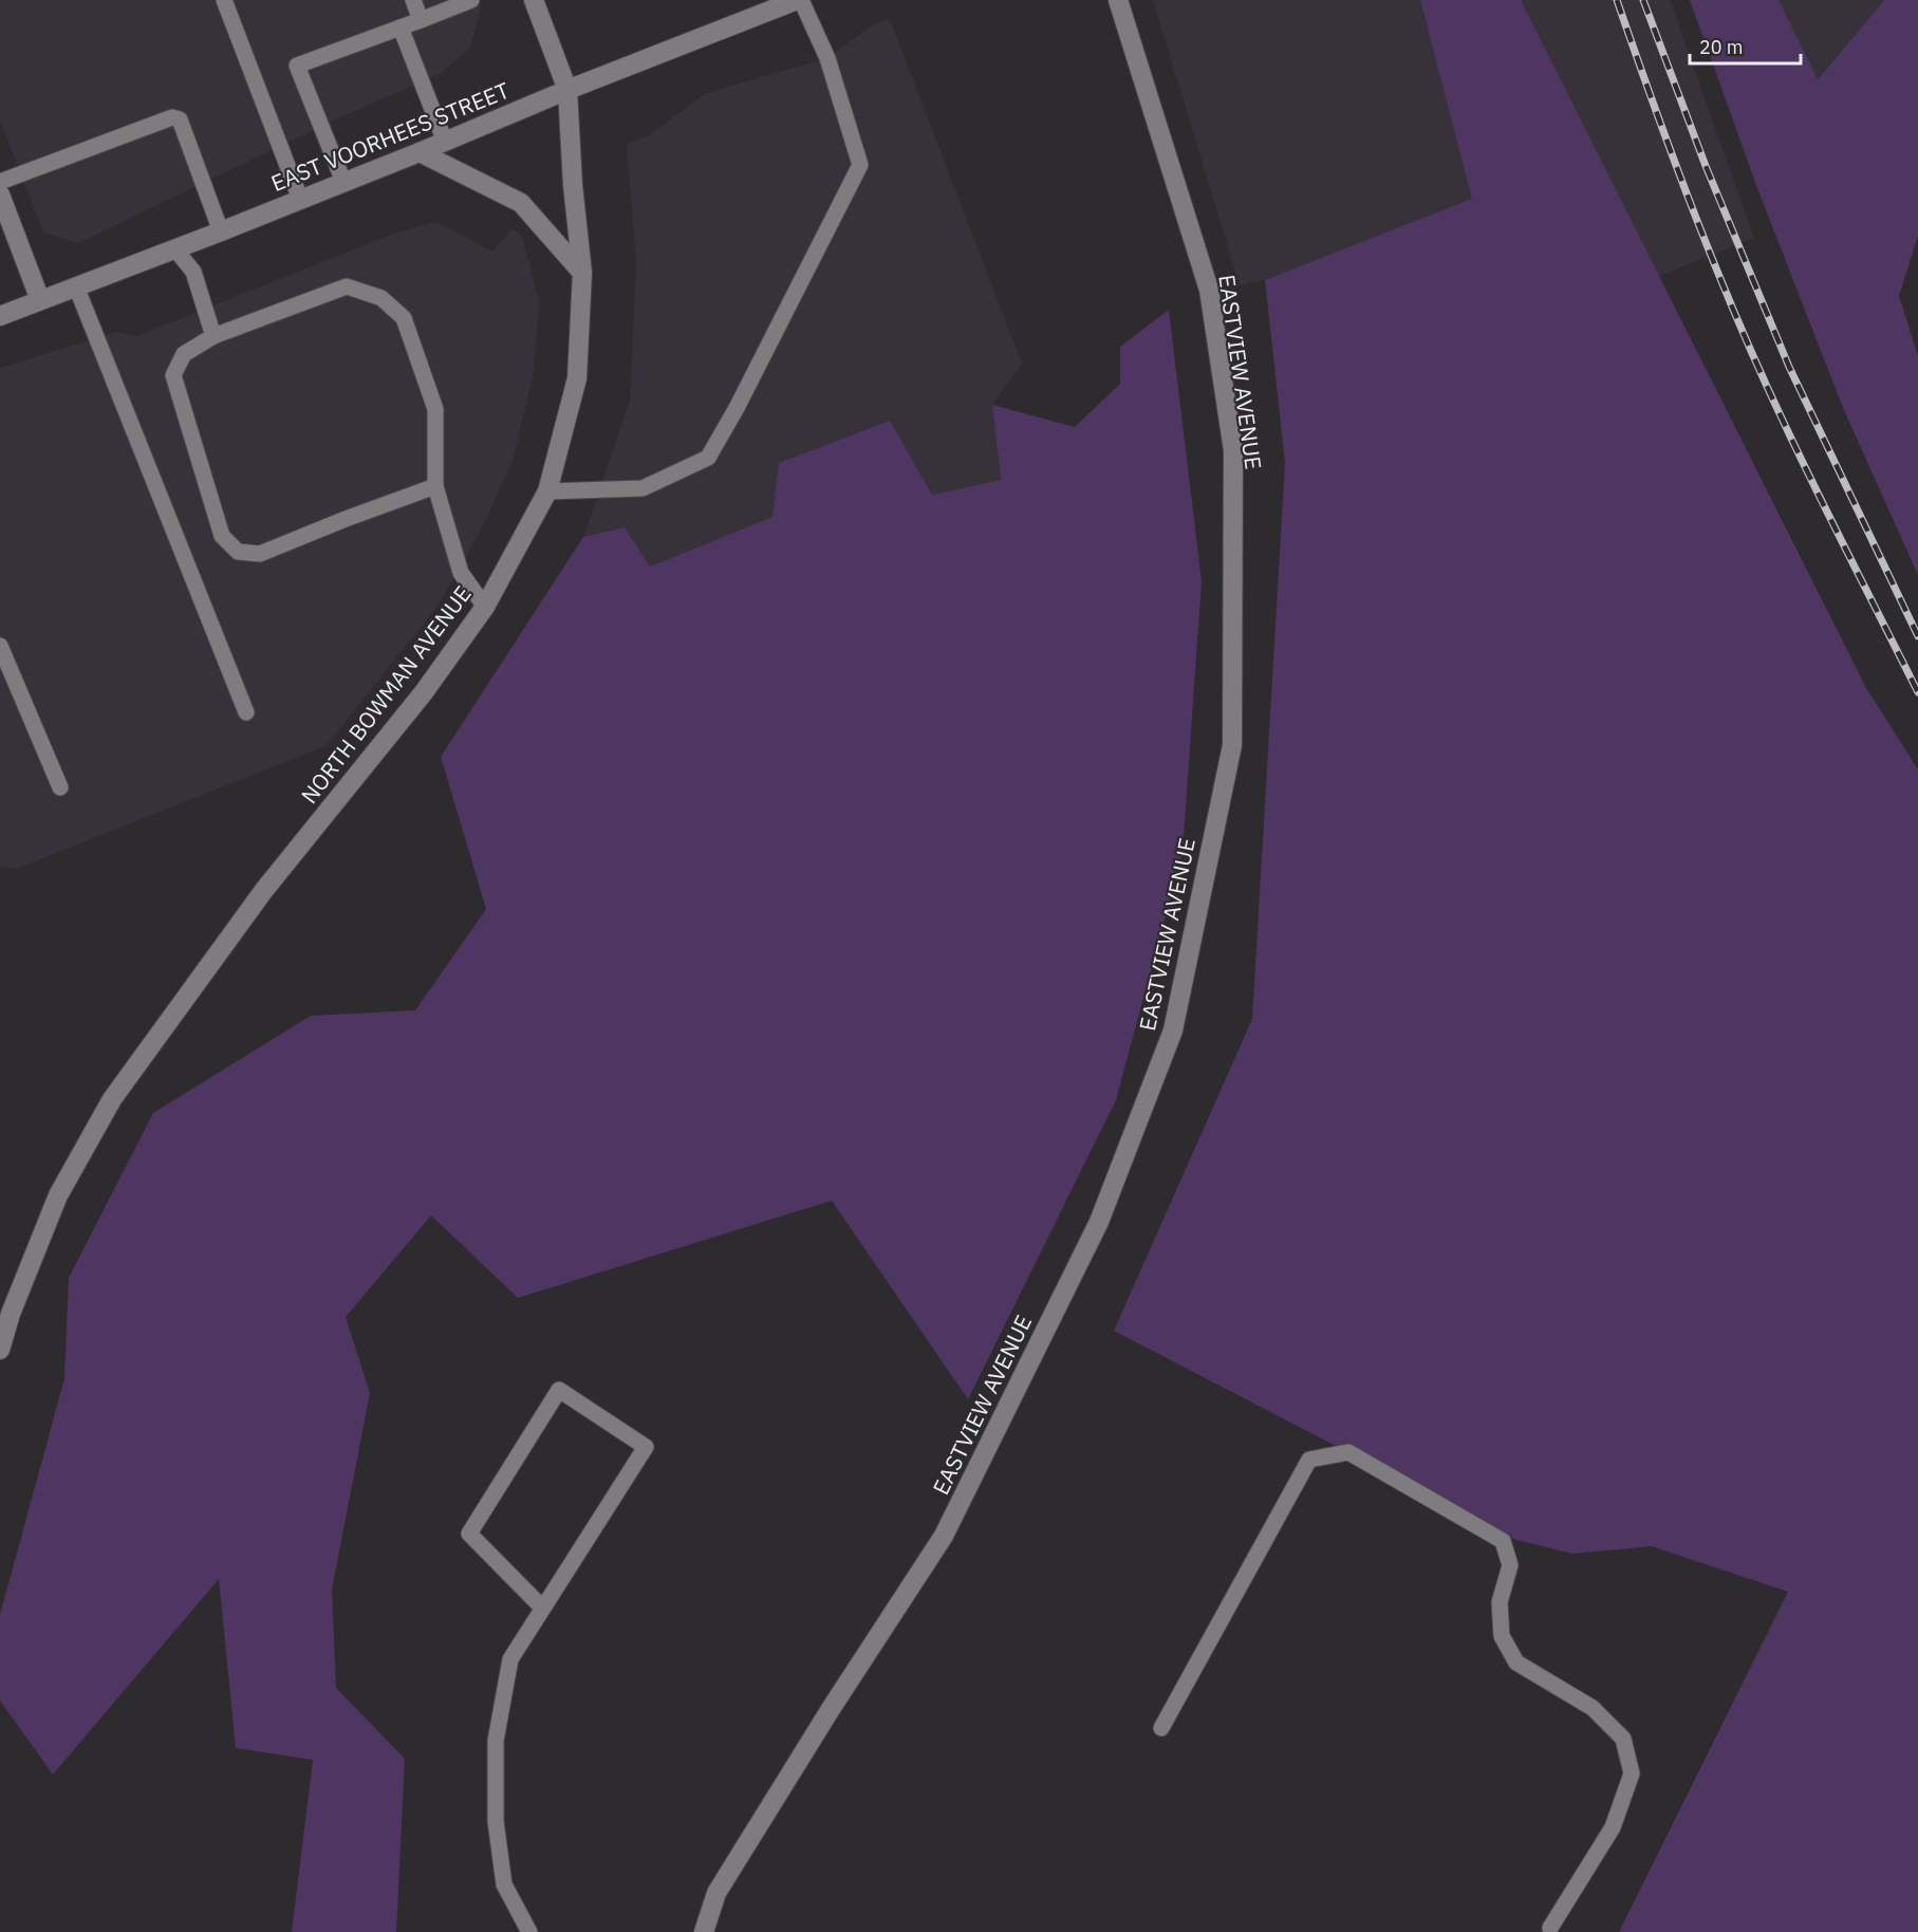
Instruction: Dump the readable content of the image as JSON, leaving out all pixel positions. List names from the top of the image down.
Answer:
{
  "streets": {
    "street": ["EAST VOORHEES STREET", "EASTVIEW AVENUE", "NORTH BOWMAN AVENUE"]
  },
  "crossings": [
    ["EAST VOORHEES STREET", "NORTH BOWMAN AVENUE"]
  ],
  "scale_bar": "20 m"
}
